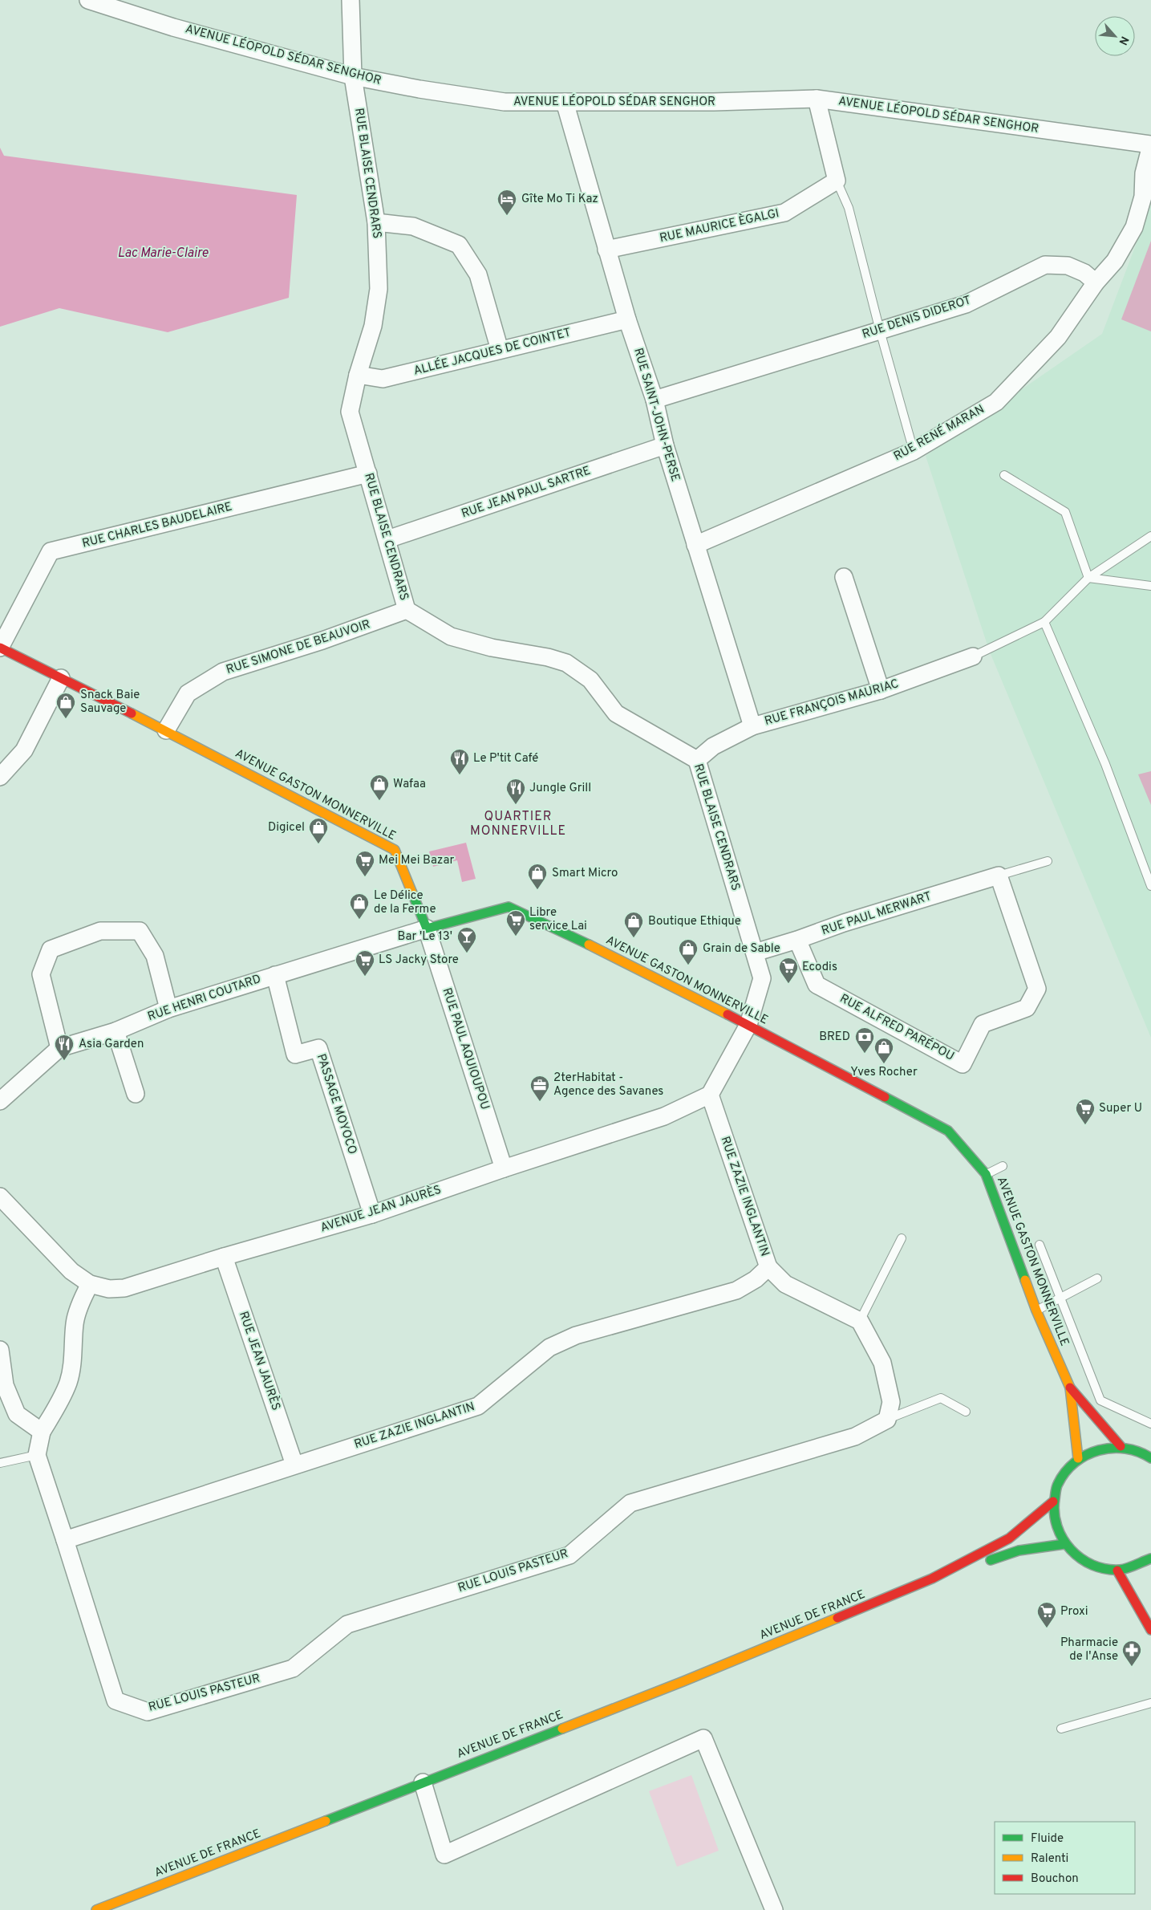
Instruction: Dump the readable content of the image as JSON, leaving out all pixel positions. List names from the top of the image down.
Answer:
{
  "streets": {
    "street": [
      "AVENUE LÉOPOLD SÉDAR SENGHOR",
      "RUE BLAISE CENDRARS",
      "RUE MAURICE ÈGALGI",
      "RUE DENIS DIDEROT",
      "ALLÉE JACQUES DE COINTET",
      "RUE SAINT-JOHN-PERSE",
      "RUE RENÉ MARAN",
      "RUE JEAN PAUL SARTRE",
      "RUE CHARLES BAUDELAIRE",
      "RUE SIMONE DE BEAUVOIR",
      "RUE FRANÇOIS MAURIAC",
      "AVENUE GASTON MONNERVILLE",
      "RUE PAUL MERWART",
      "RUE HENRI COUTARD",
      "RUE ALFRED PARÉPOU",
      "RUE PAUL AQUIOUPOU",
      "PASSAGE MOYOCO",
      "RUE ZAZIE INGLANTIN",
      "AVENUE JEAN JAURÈS",
      "RUE JEAN JAURÈS",
      "RUE LOUIS PASTEUR",
      "AVENUE DE FRANCE"
    ]
  },
  "crossings": [
    ["AVENUE LÉOPOLD SÉDAR SENGHOR", "RUE BLAISE CENDRARS"],
    ["AVENUE LÉOPOLD SÉDAR SENGHOR", "RUE SAINT-JOHN-PERSE"],
    ["RUE BLAISE CENDRARS", "ALLÉE JACQUES DE COINTET"],
    ["RUE BLAISE CENDRARS", "RUE JEAN PAUL SARTRE"],
    ["RUE BLAISE CENDRARS", "RUE CHARLES BAUDELAIRE"],
    ["RUE BLAISE CENDRARS", "RUE SIMONE DE BEAUVOIR"],
    ["RUE BLAISE CENDRARS", "RUE FRANÇOIS MAURIAC"],
    ["RUE BLAISE CENDRARS", "AVENUE GASTON MONNERVILLE"],
    ["RUE BLAISE CENDRARS", "RUE PAUL MERWART"],
    ["RUE MAURICE ÈGALGI", "RUE SAINT-JOHN-PERSE"],
    ["RUE DENIS DIDEROT", "RUE SAINT-JOHN-PERSE"],
    ["RUE DENIS DIDEROT", "RUE RENÉ MARAN"],
    ["ALLÉE JACQUES DE COINTET", "RUE SAINT-JOHN-PERSE"],
    ["RUE SAINT-JOHN-PERSE", "RUE RENÉ MARAN"],
    ["RUE SAINT-JOHN-PERSE", "RUE JEAN PAUL SARTRE"],
    ["RUE SAINT-JOHN-PERSE", "RUE FRANÇOIS MAURIAC"],
    ["RUE CHARLES BAUDELAIRE", "AVENUE GASTON MONNERVILLE"],
    ["RUE SIMONE DE BEAUVOIR", "AVENUE GASTON MONNERVILLE"],
    ["AVENUE GASTON MONNERVILLE", "RUE HENRI COUTARD"],
    ["AVENUE GASTON MONNERVILLE", "RUE PAUL AQUIOUPOU"],
    ["RUE PAUL MERWART", "RUE ALFRED PARÉPOU"],
    ["RUE HENRI COUTARD", "RUE PAUL AQUIOUPOU"],
    ["RUE HENRI COUTARD", "PASSAGE MOYOCO"],
    ["RUE PAUL AQUIOUPOU", "AVENUE JEAN JAURÈS"],
    ["PASSAGE MOYOCO", "AVENUE JEAN JAURÈS"],
    ["RUE ZAZIE INGLANTIN", "AVENUE JEAN JAURÈS"],
    ["RUE ZAZIE INGLANTIN", "RUE JEAN JAURÈS"],
    ["RUE ZAZIE INGLANTIN", "RUE LOUIS PASTEUR"],
    ["AVENUE JEAN JAURÈS", "RUE JEAN JAURÈS"]
  ],
  "districts": ["QUARTIER MONNERVILLE"],
  "water": ["Lac Marie-Claire"],
  "places": {
    "hotel": ["Gîte Mo Ti Kaz"],
    "shop": [
      "Snack Baie Sauvage",
      "Wafaa",
      "Digicel",
      "Smart Micro",
      "Le Délice de la Ferme",
      "Boutique Ethique",
      "Grain de Sable",
      "Yves Rocher"
    ],
    "restaurant": ["Le P'tit Café", "Jungle Grill", "Asia Garden"],
    "supermarket": [
      "Mei Mei Bazar",
      "Libre service Lai",
      "LS Jacky Store",
      "Ecodis",
      "Super U",
      "Proxi"
    ],
    "bar": ["Bar 'Le 13'"],
    "bank": ["BRED"],
    "office": ["2terHabitat - Agence des Savanes"],
    "pharmacy": ["Pharmacie de l'Anse"]
  },
  "legend": ["Fluide", "Ralenti", "Bouchon"],
  "north": "bottom right"
}
